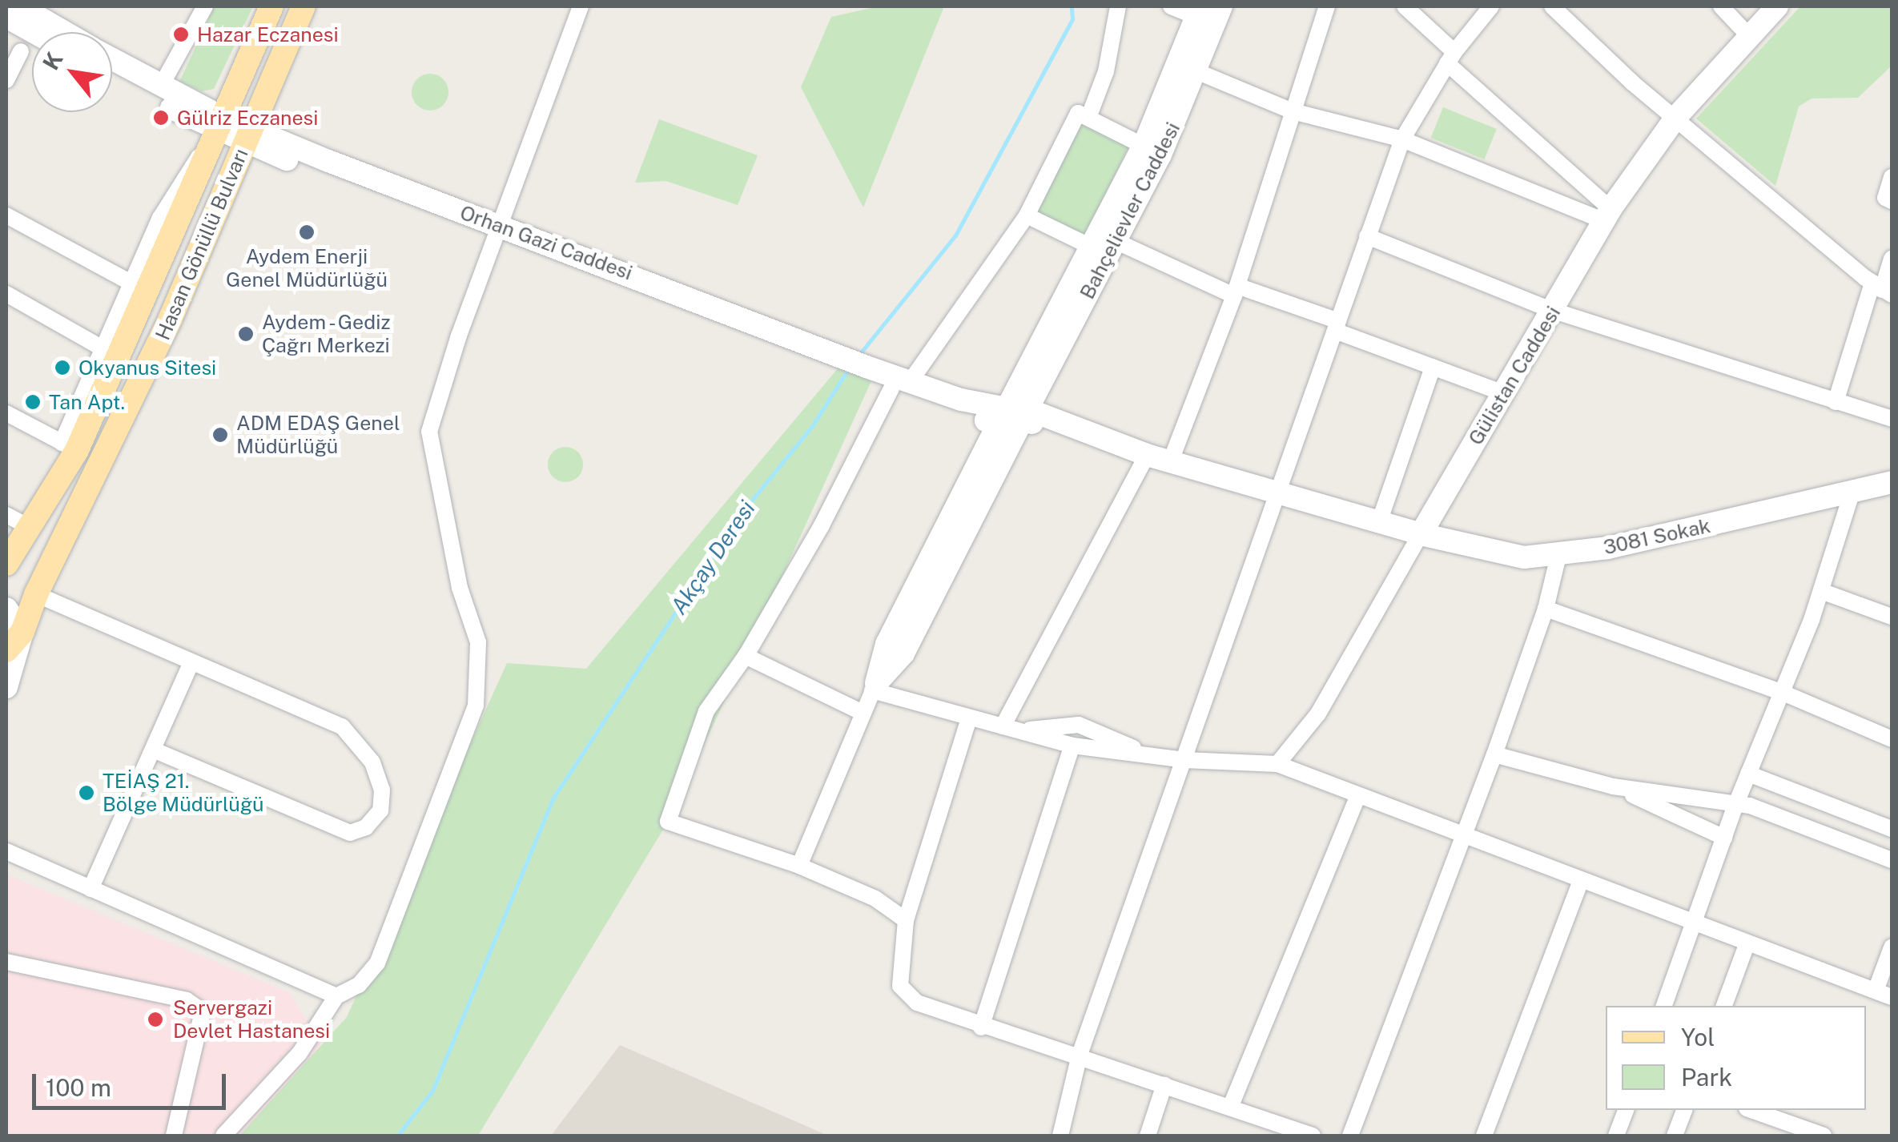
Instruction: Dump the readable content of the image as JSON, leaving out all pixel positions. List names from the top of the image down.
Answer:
{
  "streets": {
    "main road": ["Hasan Gönüllü Bulvarı"],
    "street": [
      "Bahçelievler Caddesi",
      "Orhan Gazi Caddesi",
      "Gülistan Caddesi",
      "3081 Sokak"
    ]
  },
  "crossings": [
    ["Bahçelievler Caddesi", "Orhan Gazi Caddesi"],
    ["Bahçelievler Caddesi", "3081 Sokak"],
    ["Orhan Gazi Caddesi", "Hasan Gönüllü Bulvarı"],
    ["Orhan Gazi Caddesi", "3081 Sokak"],
    ["Gülistan Caddesi", "3081 Sokak"]
  ],
  "water": ["Akçay Deresi"],
  "places": [
    "Hazar Eczanesi",
    "Gülriz Eczanesi",
    "Aydem Enerji Genel Müdürlüğü",
    "Aydem - Gediz Çağrı Merkezi",
    "Okyanus Sitesi",
    "Tan Apt.",
    "ADM EDAŞ Genel Müdürlüğü",
    "TEİAŞ 21. Bölge Müdürlüğü",
    "Servergazi Devlet Hastanesi"
  ],
  "legend": ["Yol", "Park"],
  "scale_bar": "100 m",
  "north": "top left"
}
